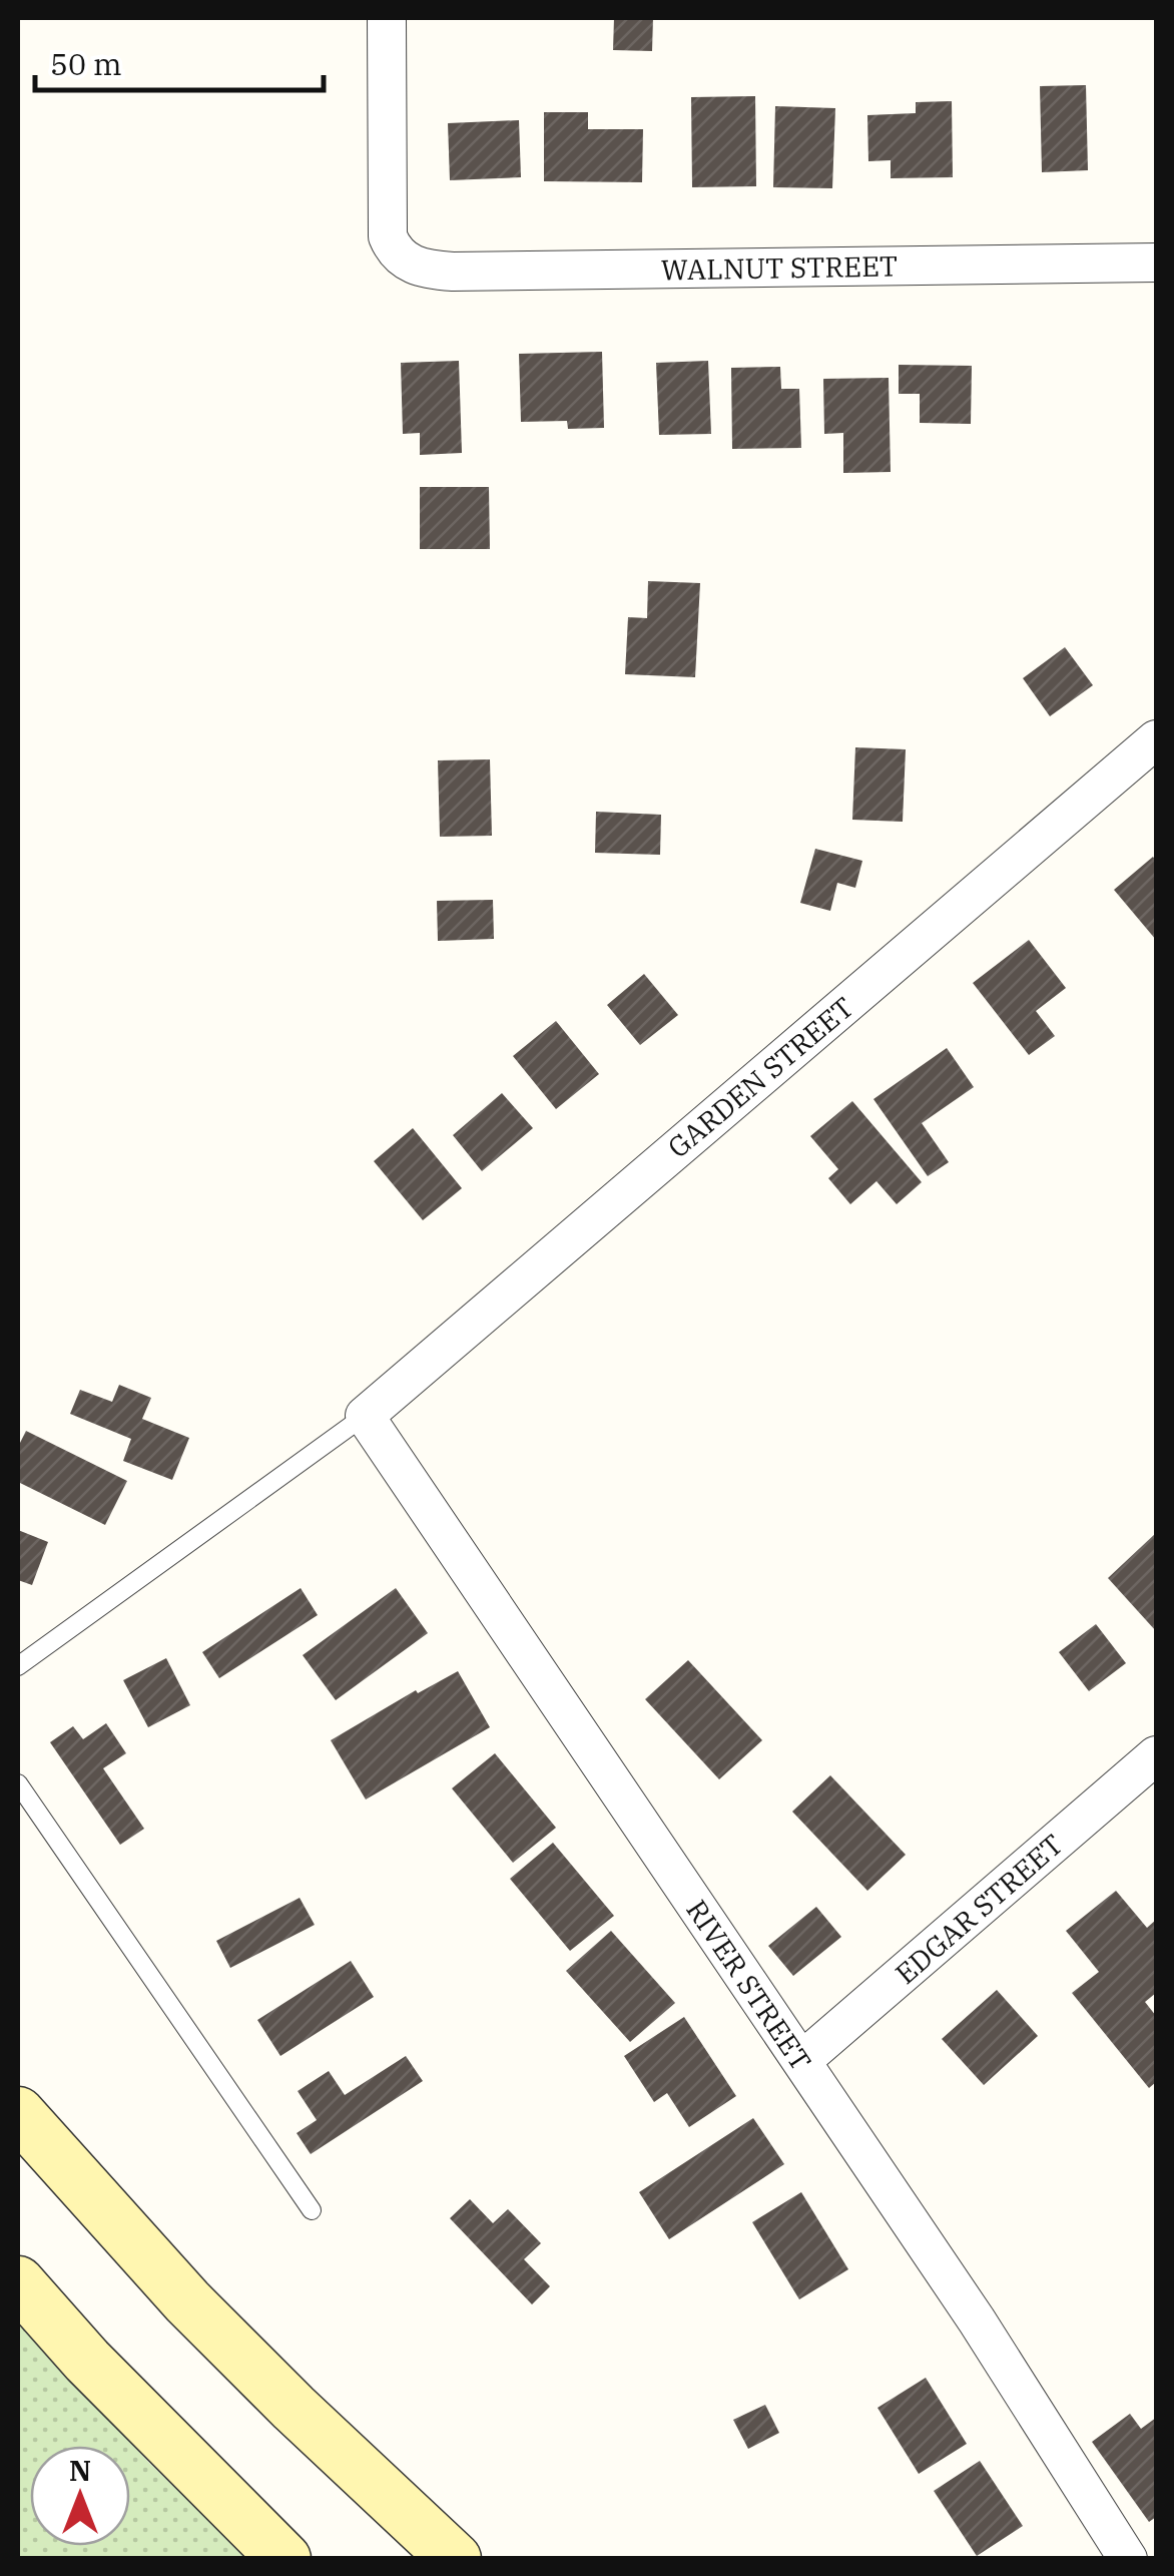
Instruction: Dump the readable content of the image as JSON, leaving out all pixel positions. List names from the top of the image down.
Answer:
{
  "streets": {
    "street": [
      "WALNUT STREET",
      "GARDEN STREET",
      "EDGAR STREET",
      "RIVER STREET"
    ]
  },
  "crossings": [
    ["GARDEN STREET", "RIVER STREET"],
    ["EDGAR STREET", "RIVER STREET"]
  ],
  "scale_bar": "50 m",
  "north": "top"
}
